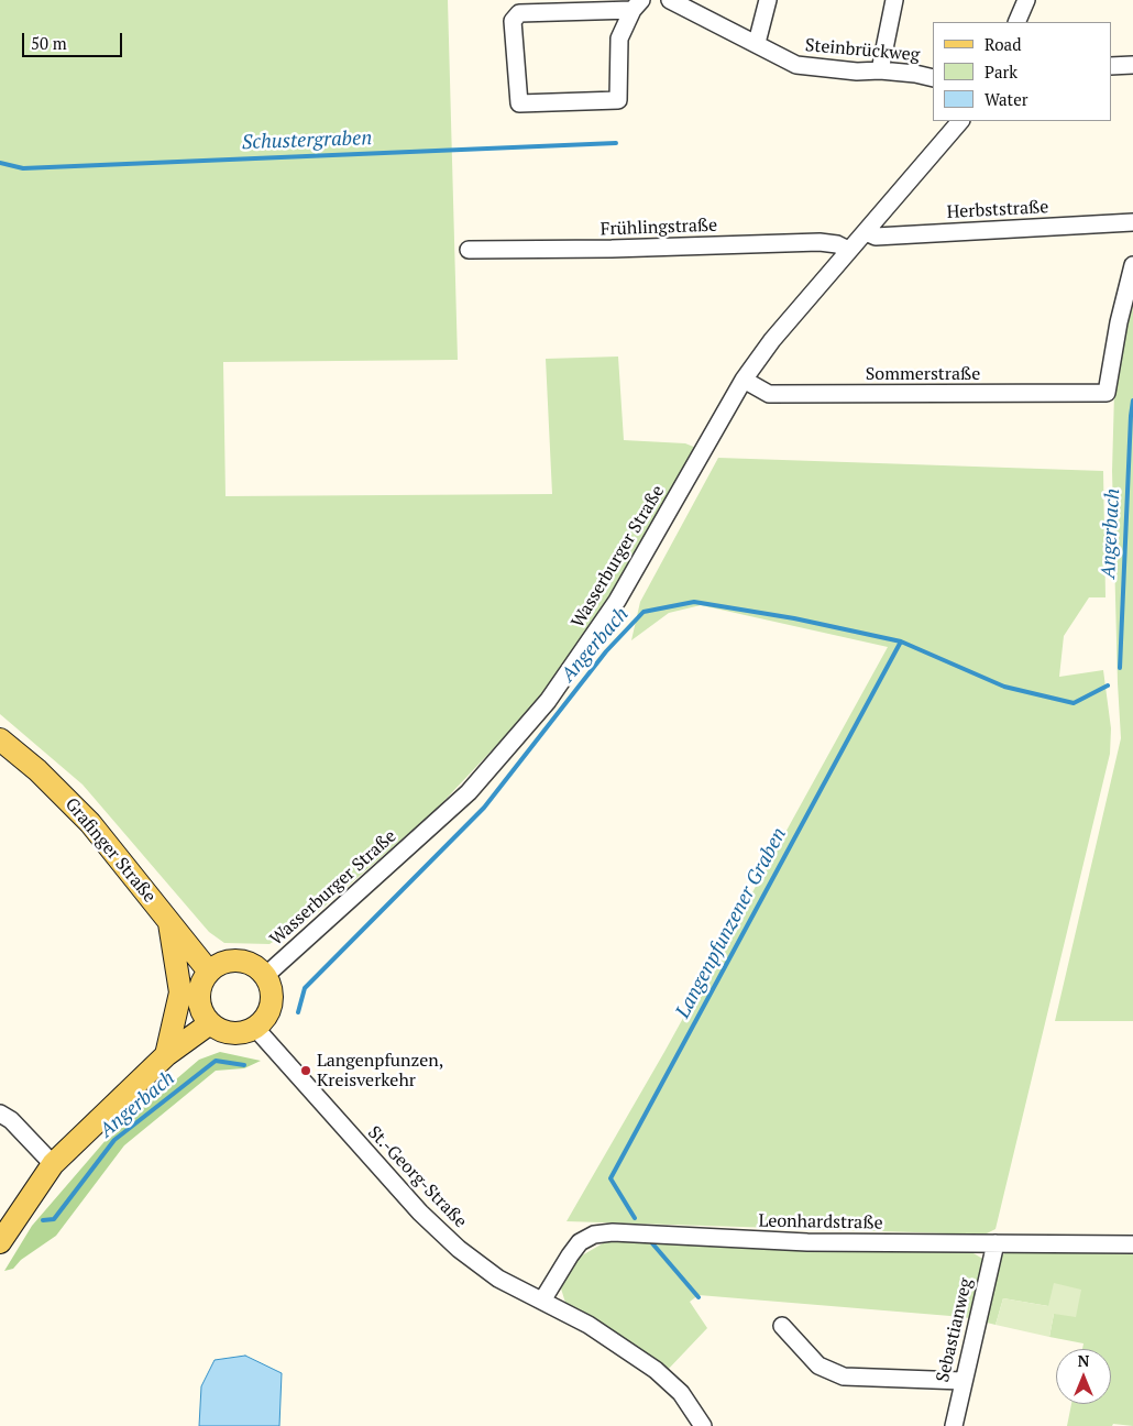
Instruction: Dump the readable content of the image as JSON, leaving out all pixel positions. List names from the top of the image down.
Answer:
{
  "streets": {
    "main road": ["Grafinger Straße"],
    "street": [
      "Steinbrückweg",
      "Herbststraße",
      "Frühlingstraße",
      "Sommerstraße",
      "Wasserburger Straße",
      "St.-Georg-Straße",
      "Leonhardstraße",
      "Sebastianweg"
    ]
  },
  "crossings": [
    ["Herbststraße", "Wasserburger Straße"],
    ["Frühlingstraße", "Wasserburger Straße"],
    ["Sommerstraße", "Wasserburger Straße"],
    ["Wasserburger Straße", "Grafinger Straße"],
    ["Wasserburger Straße", "St.-Georg-Straße"],
    ["Grafinger Straße", "St.-Georg-Straße"],
    ["St.-Georg-Straße", "Leonhardstraße"],
    ["Leonhardstraße", "Sebastianweg"]
  ],
  "water": ["Schustergraben", "Angerbach", "Langenpfunzener Graben"],
  "places": ["Langenpfunzen, Kreisverkehr"],
  "legend": ["Road", "Park", "Water"],
  "scale_bar": "50 m",
  "north": "top"
}
